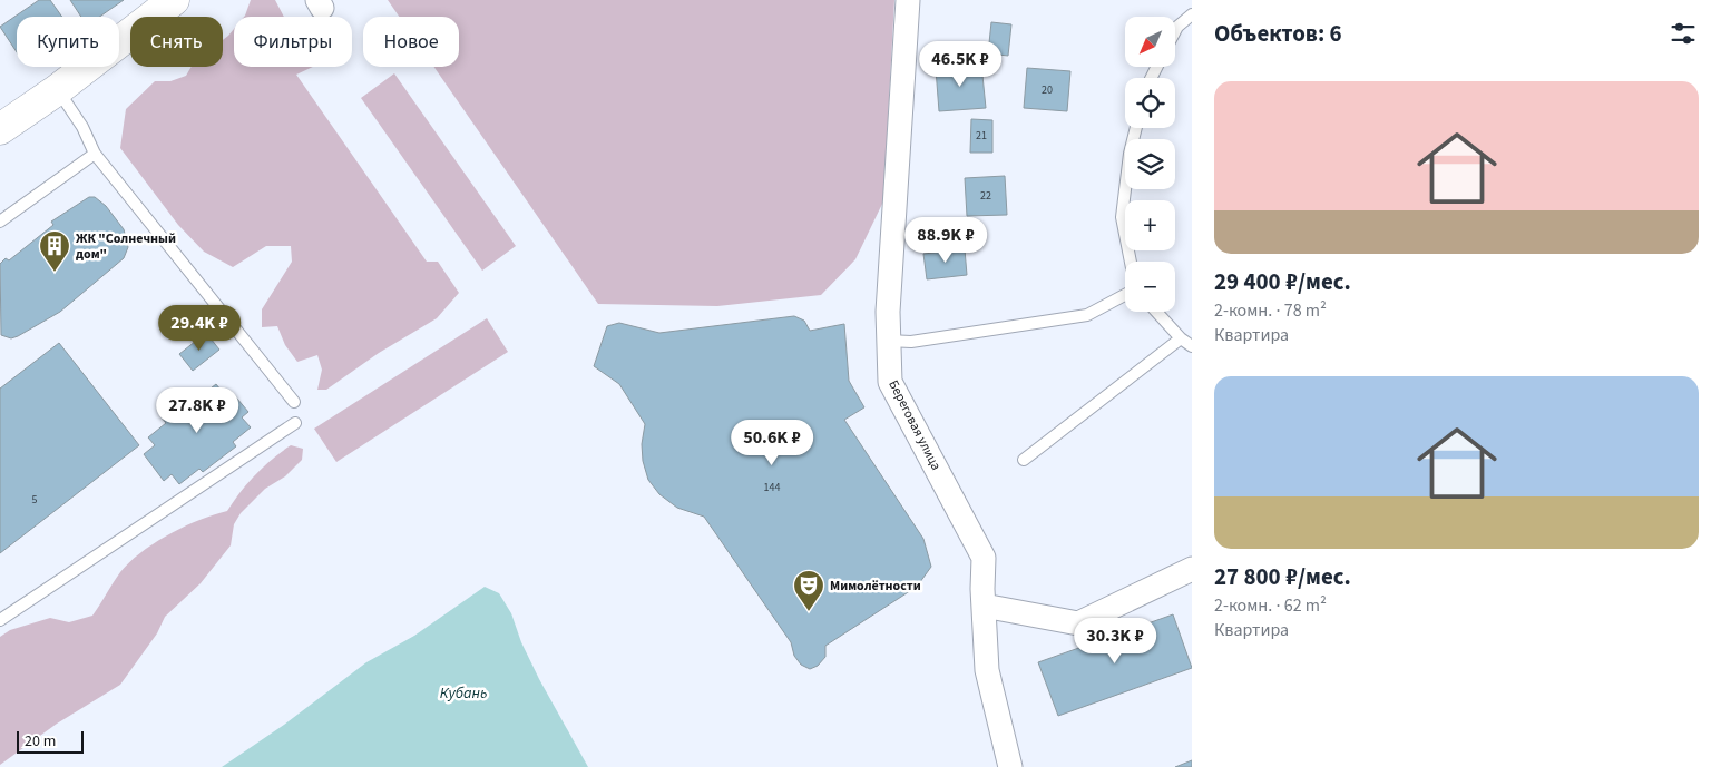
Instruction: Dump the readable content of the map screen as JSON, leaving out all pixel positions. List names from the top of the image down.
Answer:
{
  "streets": {
    "street": ["Береговая улица"]
  },
  "water": ["Кубань"],
  "places": {
    "building": ["ЖК \"Солнечный дом\""],
    "theatre": ["Мимолётности"]
  },
  "house_numbers": [
    "20",
    "21",
    "22",
    "144",
    "5"
  ],
  "scale_bar": "20 m",
  "north": "bottom left",
  "page": {
    "heading": "Объектов: 6",
    "map_buttons": ["+", "−"],
    "chip": [
      "Купить",
      "Снять",
      "Фильтры",
      "Новое"
    ],
    "price": [
      "46.5K ₽",
      "88.9K ₽",
      "29.4K ₽",
      "27.8K ₽",
      "50.6K ₽",
      "30.3K ₽"
    ],
    "list": [
      {
        "name": "29 400 ₽/мес.",
        "note": "2-комн. · 78 m² · Квартира"
      },
      {
        "name": "27 800 ₽/мес.",
        "note": "2-комн. · 62 m² · Квартира"
      }
    ],
    "scale": "20 m"
  }
}
